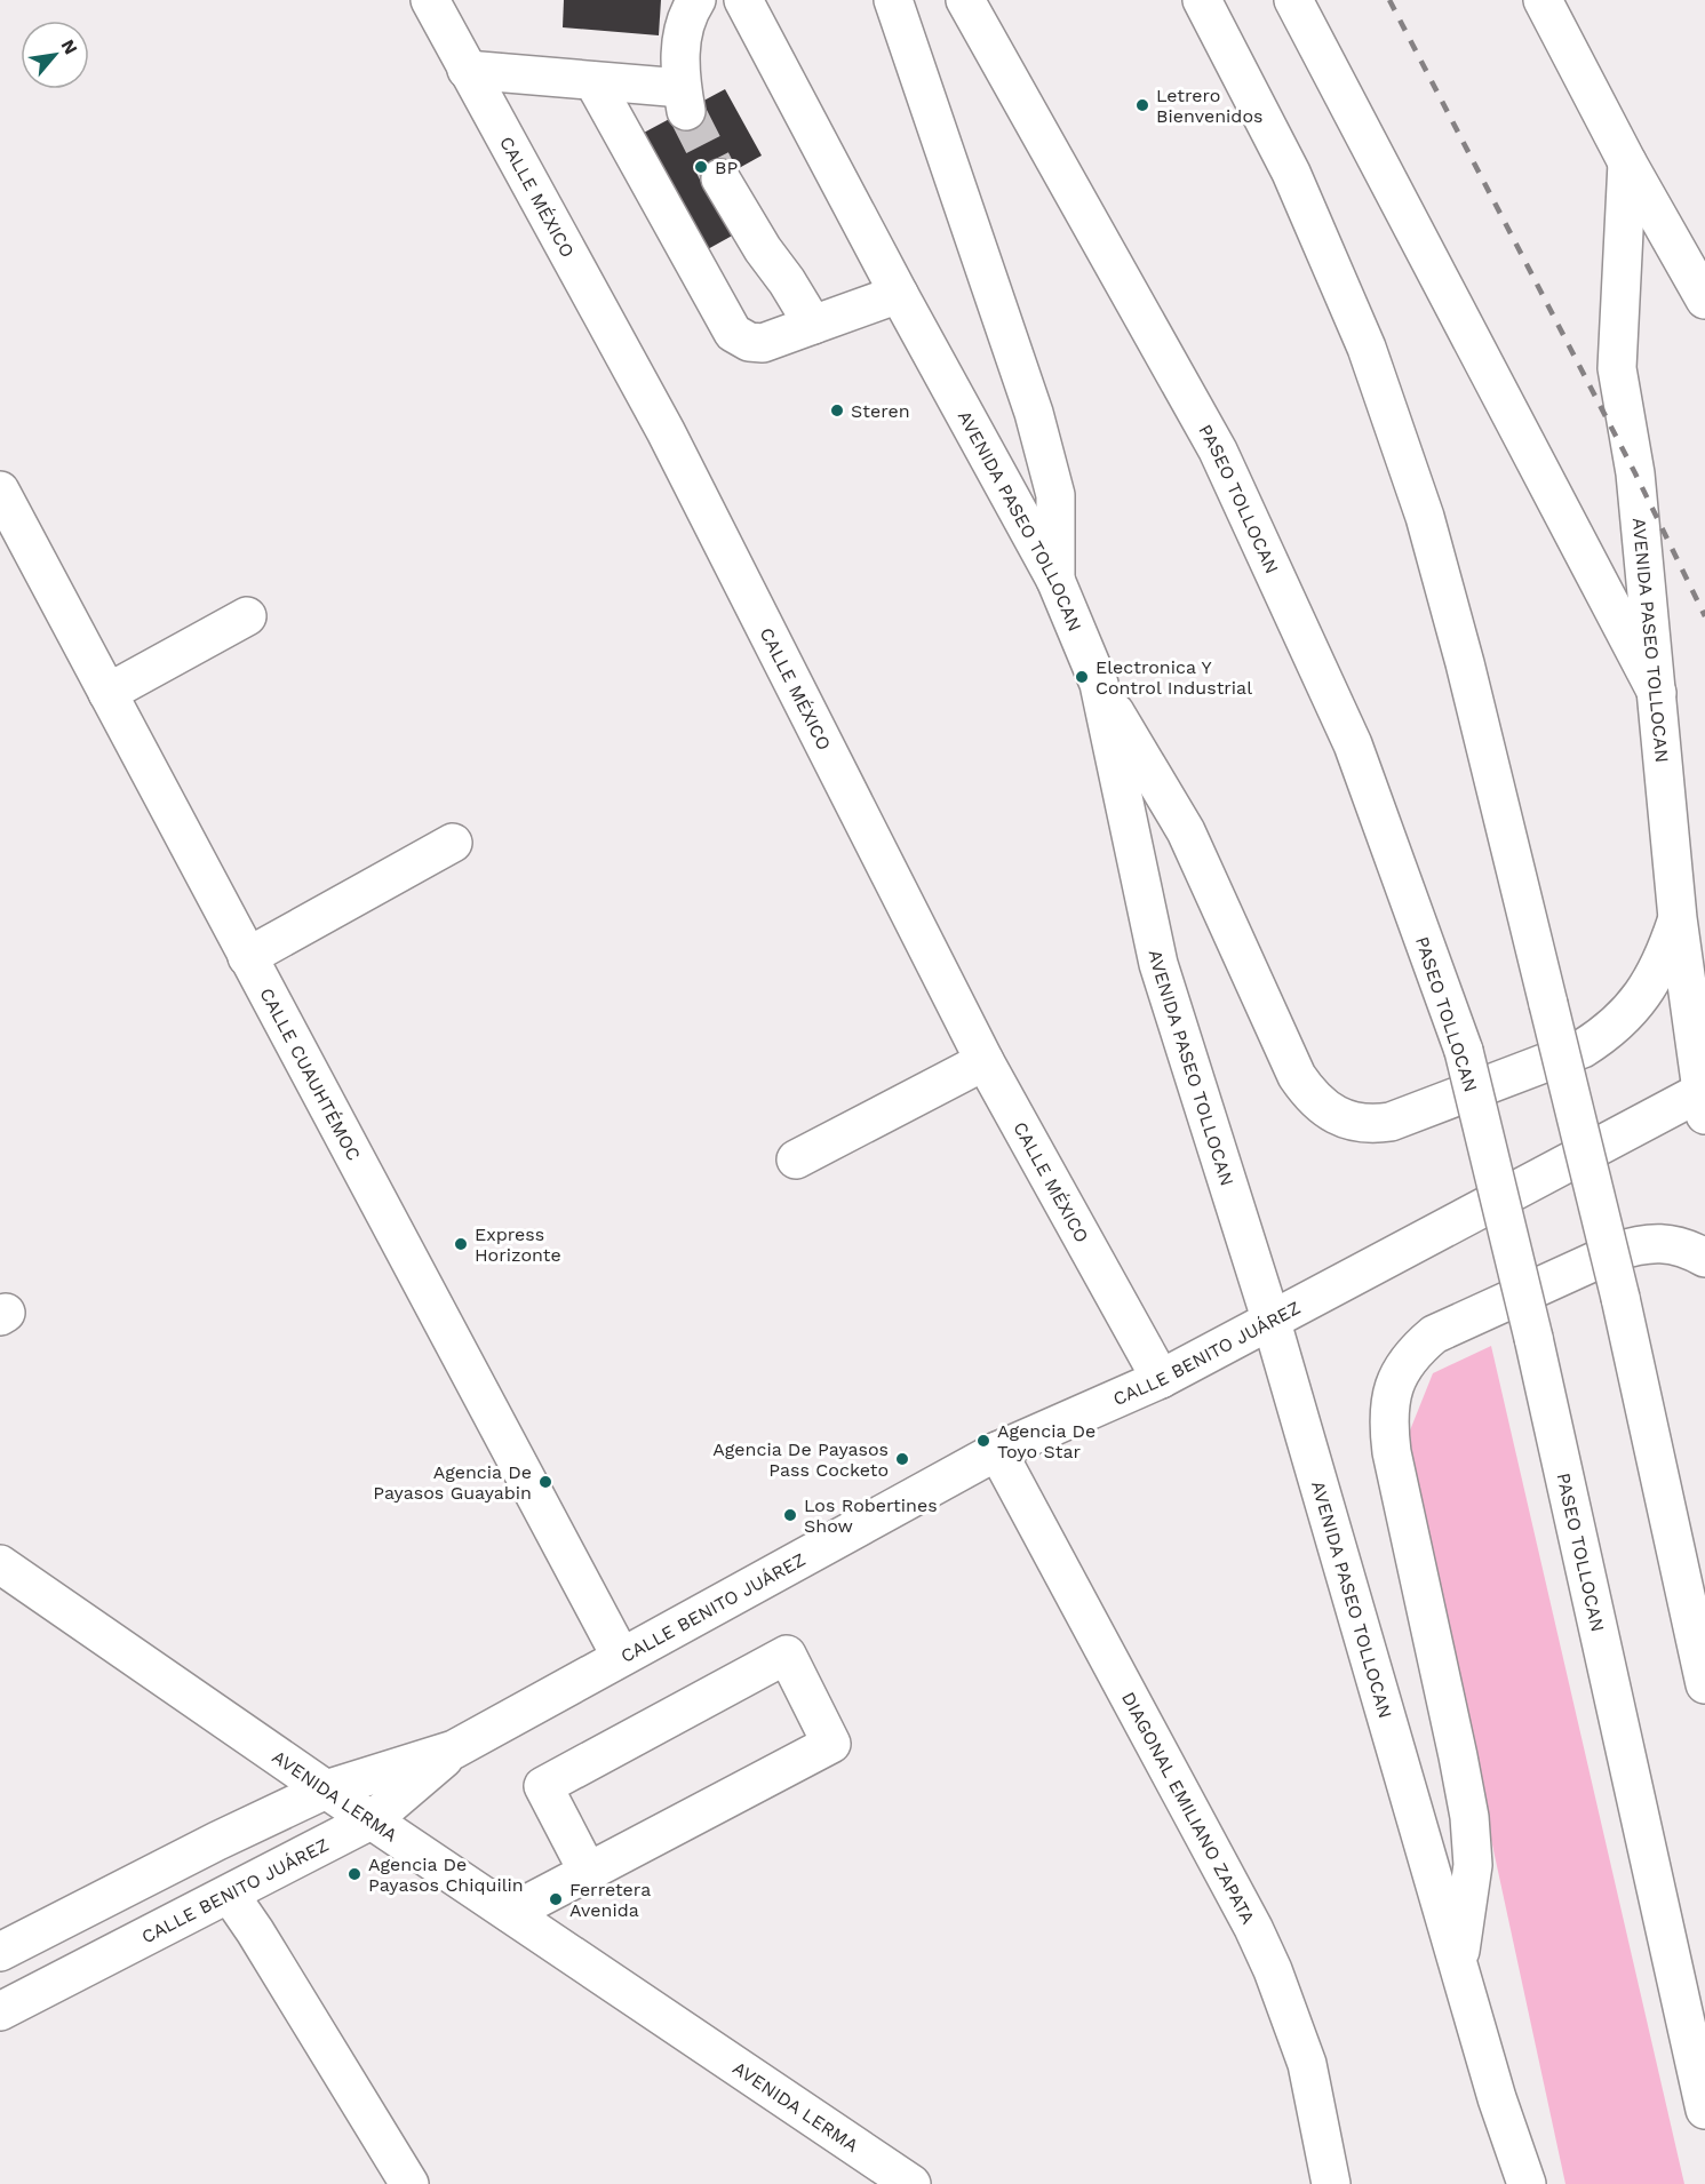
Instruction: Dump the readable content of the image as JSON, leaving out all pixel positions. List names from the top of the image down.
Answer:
{
  "streets": {
    "main road": [
      "CALLE MÉXICO",
      "PASEO TOLLOCAN",
      "AVENIDA PASEO TOLLOCAN",
      "CALLE CUAUHTÉMOC",
      "CALLE BENITO JUÁREZ",
      "AVENIDA LERMA",
      "DIAGONAL EMILIANO ZAPATA"
    ]
  },
  "crossings": [
    ["CALLE MÉXICO", "CALLE BENITO JUÁREZ"],
    ["AVENIDA PASEO TOLLOCAN", "CALLE BENITO JUÁREZ"],
    ["CALLE CUAUHTÉMOC", "CALLE BENITO JUÁREZ"],
    ["CALLE BENITO JUÁREZ", "AVENIDA LERMA"],
    ["CALLE BENITO JUÁREZ", "DIAGONAL EMILIANO ZAPATA"]
  ],
  "places": [
    "Letrero Bienvenidos",
    "BP",
    "Steren",
    "Electronica Y Control Industrial",
    "Express Horizonte",
    "Agencia De Toyo Star",
    "Agencia De Payasos Pass Cocketo",
    "Agencia De Payasos Guayabin",
    "Los Robertines Show",
    "Agencia De Payasos Chiquilin",
    "Ferretera Avenida"
  ],
  "north": "top right"
}
